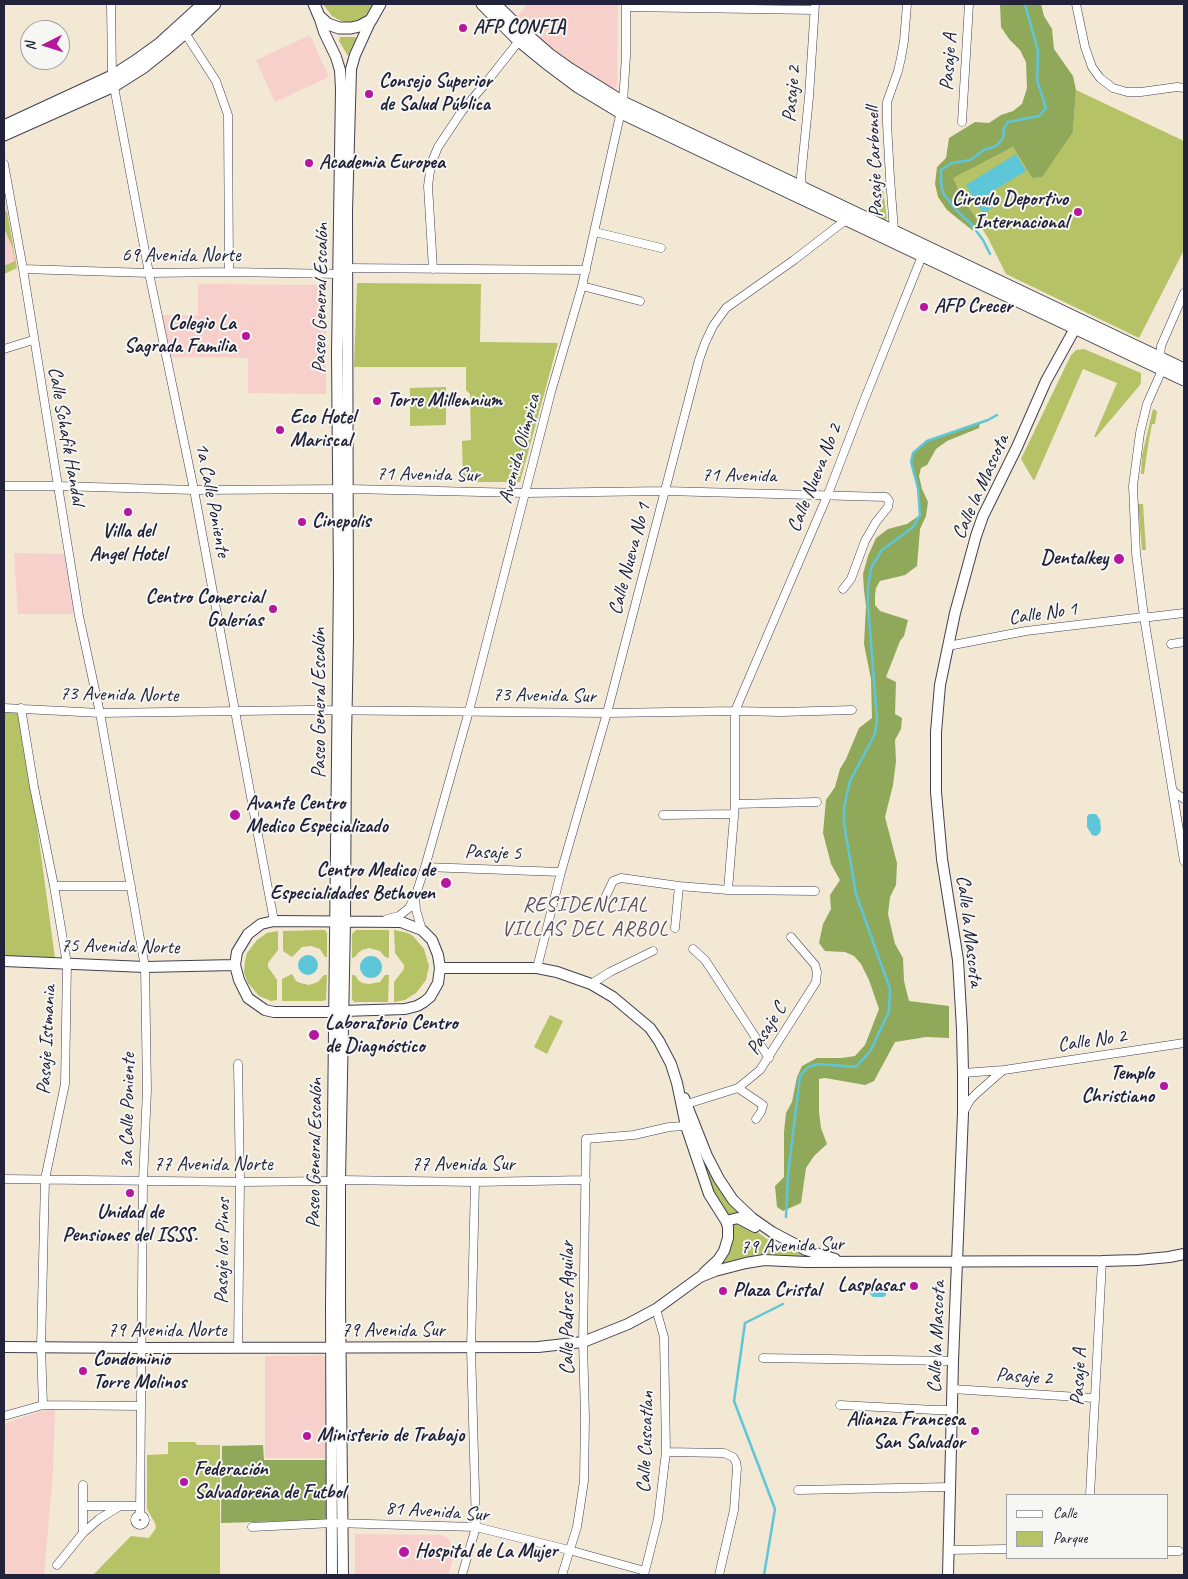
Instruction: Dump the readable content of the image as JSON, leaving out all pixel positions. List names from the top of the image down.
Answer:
{
  "streets": {
    "main road": [
      "Paseo General Escalón",
      "Calle la Mascota",
      "75 Avenida Norte",
      "79 Avenida Sur",
      "79 Avenida Norte"
    ],
    "street": [
      "Pasaje A",
      "Pasaje 2",
      "Pasaje Carbonell",
      "69 Avenida Norte",
      "Calle Schafik Handal",
      "Avenida Olímpica",
      "71 Avenida Sur",
      "71 Avenida",
      "Calle Nueva No 2",
      "1a Calle Poniente",
      "Calle Nueva No 1",
      "Calle No 1",
      "73 Avenida Norte",
      "73 Avenida Sur",
      "Pasaje 5",
      "Pasaje C",
      "Pasaje Istmania",
      "Calle No 2",
      "3a Calle Poniente",
      "77 Avenida Norte",
      "77 Avenida Sur",
      "Pasaje los Pinos",
      "Calle Padres Aguilar",
      "Calle Cuscatlan",
      "81 Avenida Sur"
    ]
  },
  "crossings": [
    ["Pasaje A", "Pasaje 2"],
    ["Pasaje A", "79 Avenida Sur"],
    ["Pasaje 2", "Calle la Mascota"],
    ["69 Avenida Norte", "Paseo General Escalón"],
    ["69 Avenida Norte", "Calle Schafik Handal"],
    ["69 Avenida Norte", "Avenida Olímpica"],
    ["69 Avenida Norte", "1a Calle Poniente"],
    ["Paseo General Escalón", "Avenida Olímpica"],
    ["Paseo General Escalón", "71 Avenida Sur"],
    ["Paseo General Escalón", "1a Calle Poniente"],
    ["Paseo General Escalón", "73 Avenida Sur"],
    ["Paseo General Escalón", "75 Avenida Norte"],
    ["Paseo General Escalón", "77 Avenida Norte"],
    ["Paseo General Escalón", "77 Avenida Sur"],
    ["Paseo General Escalón", "79 Avenida Sur"],
    ["Paseo General Escalón", "79 Avenida Norte"],
    ["Paseo General Escalón", "81 Avenida Sur"],
    ["Calle Schafik Handal", "71 Avenida Sur"],
    ["Calle Schafik Handal", "73 Avenida Norte"],
    ["Calle Schafik Handal", "3a Calle Poniente"],
    ["Avenida Olímpica", "71 Avenida Sur"],
    ["Avenida Olímpica", "73 Avenida Sur"],
    ["Avenida Olímpica", "Pasaje 5"],
    ["71 Avenida Sur", "71 Avenida"],
    ["71 Avenida Sur", "1a Calle Poniente"],
    ["71 Avenida Sur", "Calle Nueva No 1"],
    ["71 Avenida", "Calle Nueva No 2"],
    ["71 Avenida", "Calle Nueva No 1"],
    ["Calle Nueva No 2", "73 Avenida Sur"],
    ["Calle la Mascota", "Calle No 1"],
    ["Calle la Mascota", "Calle No 2"],
    ["Calle la Mascota", "79 Avenida Sur"],
    ["1a Calle Poniente", "73 Avenida Norte"],
    ["1a Calle Poniente", "73 Avenida Sur"],
    ["1a Calle Poniente", "75 Avenida Norte"],
    ["Calle Nueva No 1", "73 Avenida Sur"],
    ["Calle Nueva No 1", "Pasaje 5"],
    ["73 Avenida Norte", "73 Avenida Sur"],
    ["73 Avenida Norte", "Pasaje Istmania"],
    ["73 Avenida Norte", "3a Calle Poniente"],
    ["75 Avenida Norte", "Pasaje Istmania"],
    ["75 Avenida Norte", "3a Calle Poniente"],
    ["Pasaje Istmania", "77 Avenida Norte"],
    ["Pasaje Istmania", "79 Avenida Norte"],
    ["3a Calle Poniente", "77 Avenida Norte"],
    ["3a Calle Poniente", "79 Avenida Norte"],
    ["77 Avenida Norte", "77 Avenida Sur"],
    ["77 Avenida Norte", "Pasaje los Pinos"],
    ["77 Avenida Sur", "Calle Padres Aguilar"],
    ["79 Avenida Sur", "Calle Padres Aguilar"],
    ["79 Avenida Sur", "79 Avenida Norte"],
    ["79 Avenida Sur", "Calle Cuscatlan"],
    ["Pasaje los Pinos", "79 Avenida Norte"],
    ["Calle Padres Aguilar", "81 Avenida Sur"],
    ["Calle Cuscatlan", "81 Avenida Sur"]
  ],
  "districts": ["RESIDENCIAL VILLAS DEL ARBOL"],
  "places": [
    "AFP CONFIA",
    "Consejo Superior de Salud Pública",
    "Academia Europea",
    "Circulo Deportivo Internacional",
    "AFP Crecer",
    "Colegio La Sagrada Familia",
    "Torre Millennium",
    "Eco Hotel Mariscal",
    "Villa del Angel Hotel",
    "Cinepolis",
    "Dentalkey",
    "Centro Comercial Galerías",
    "Avante Centro Medico Especializado",
    "Centro Medico de Especialidades Bethoven",
    "Laboratorio Centro de Diagnóstico",
    "Templo Christiano",
    "Unidad de Pensiones del ISSS.",
    "Lasplasas",
    "Plaza Cristal",
    "Condominio Torre Molinos",
    "Alianza Francesa San Salvador",
    "Ministerio de Trabajo",
    "Federación Salvadoreña de Futbol",
    "Hospital de La Mujer"
  ],
  "legend": ["Calle", "Parque"],
  "north": "left"
}
